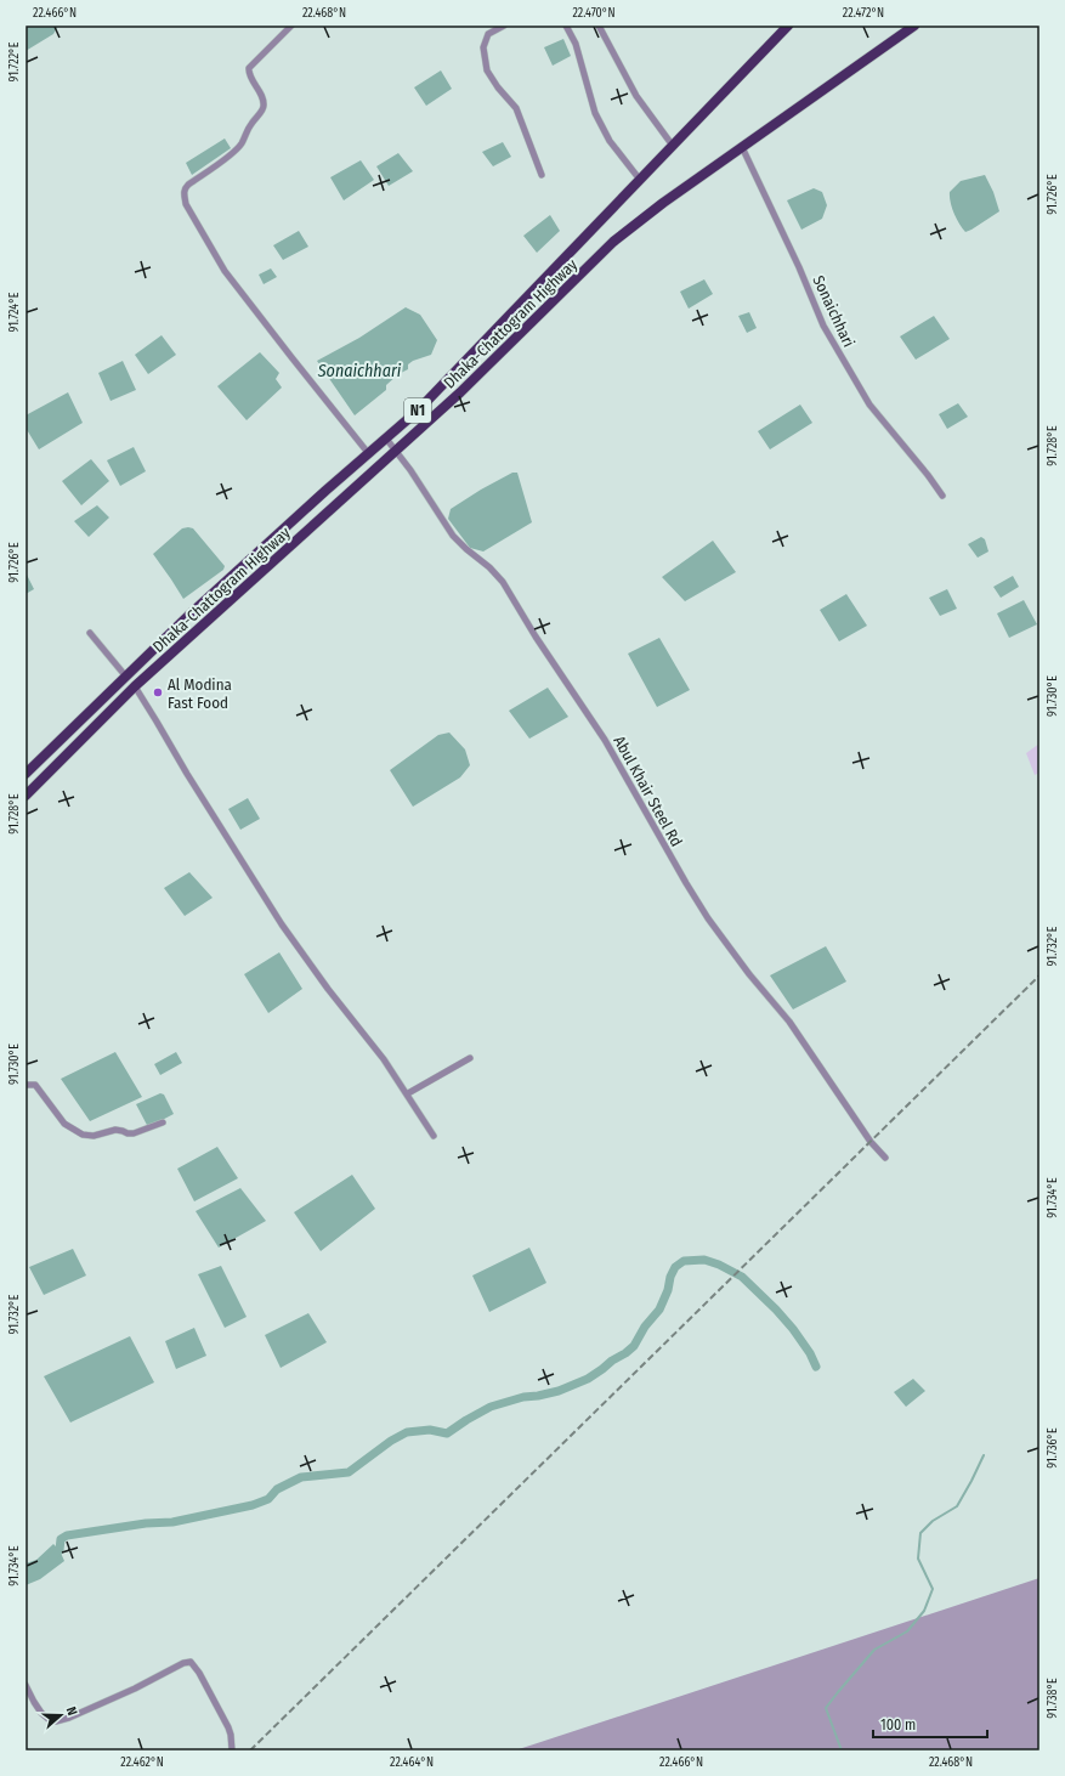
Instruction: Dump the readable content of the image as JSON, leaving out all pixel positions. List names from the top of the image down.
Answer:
{
  "streets": {
    "highway": ["Dhaka-Chattogram Highway", "N1"],
    "street": ["Sonaichhari", "Abul Khair Steel Rd"]
  },
  "crossings": [
    ["Sonaichhari", "Dhaka-Chattogram Highway"],
    ["Dhaka-Chattogram Highway", "Abul Khair Steel Rd"]
  ],
  "water": ["Sonaichhari"],
  "places": ["Al Modina Fast Food"],
  "scale_bar": "100 m",
  "north": "right",
  "coordinates": [
    "22.466°N",
    "22.468°N",
    "22.470°N",
    "22.472°N",
    "91.722°E",
    "91.726°E",
    "91.724°E",
    "91.728°E",
    "91.730°E",
    "91.732°E",
    "91.734°E",
    "91.736°E",
    "91.738°E",
    "22.462°N",
    "22.464°N"
  ]
}
